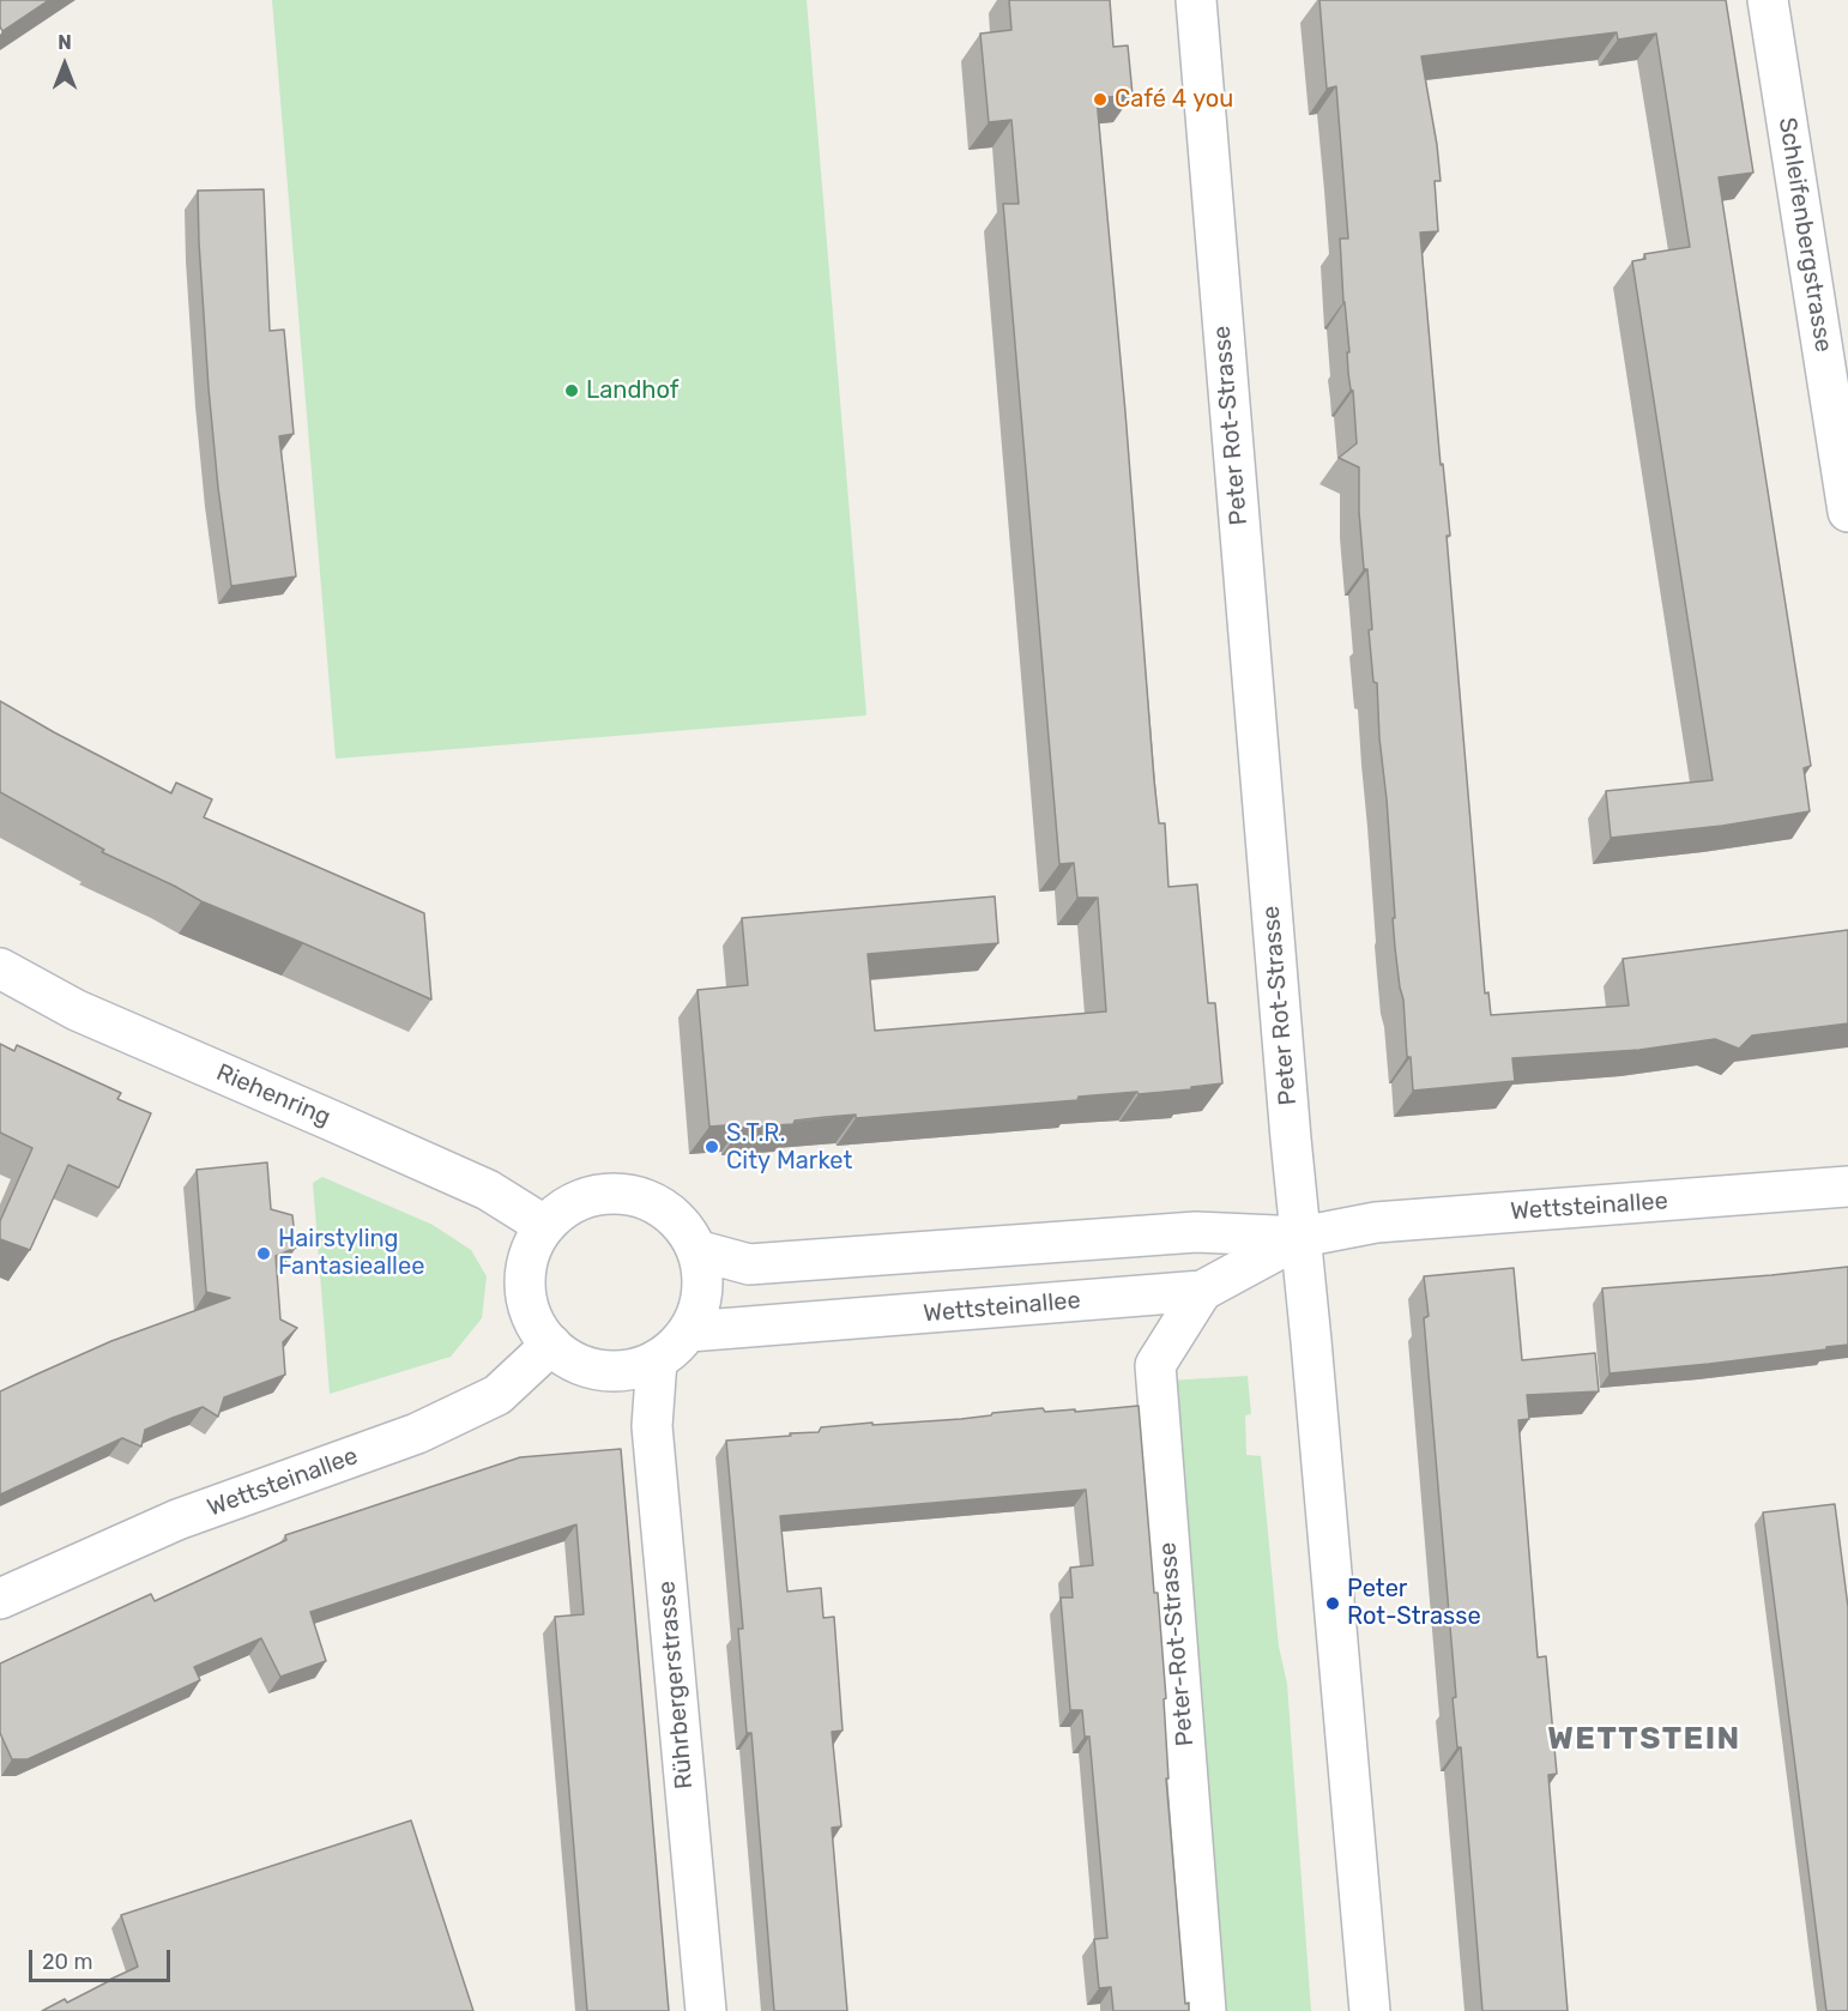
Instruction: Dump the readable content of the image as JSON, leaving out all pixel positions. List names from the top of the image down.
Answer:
{
  "streets": {
    "street": [
      "Schleifenbergstrasse",
      "Peter Rot-Strasse",
      "Riehenring",
      "Wettsteinallee",
      "Peter-Rot-Strasse",
      "Rührbergerstrasse"
    ]
  },
  "crossings": [
    ["Peter Rot-Strasse", "Wettsteinallee"],
    ["Riehenring", "Wettsteinallee"],
    ["Riehenring", "Rührbergerstrasse"],
    ["Wettsteinallee", "Peter-Rot-Strasse"],
    ["Wettsteinallee", "Rührbergerstrasse"]
  ],
  "districts": ["WETTSTEIN"],
  "places": [
    "Café 4 you",
    "Landhof",
    "S.T.R. City Market",
    "Hairstyling Fantasieallee",
    "Peter Rot-Strasse"
  ],
  "scale_bar": "20 m",
  "north": "top"
}
